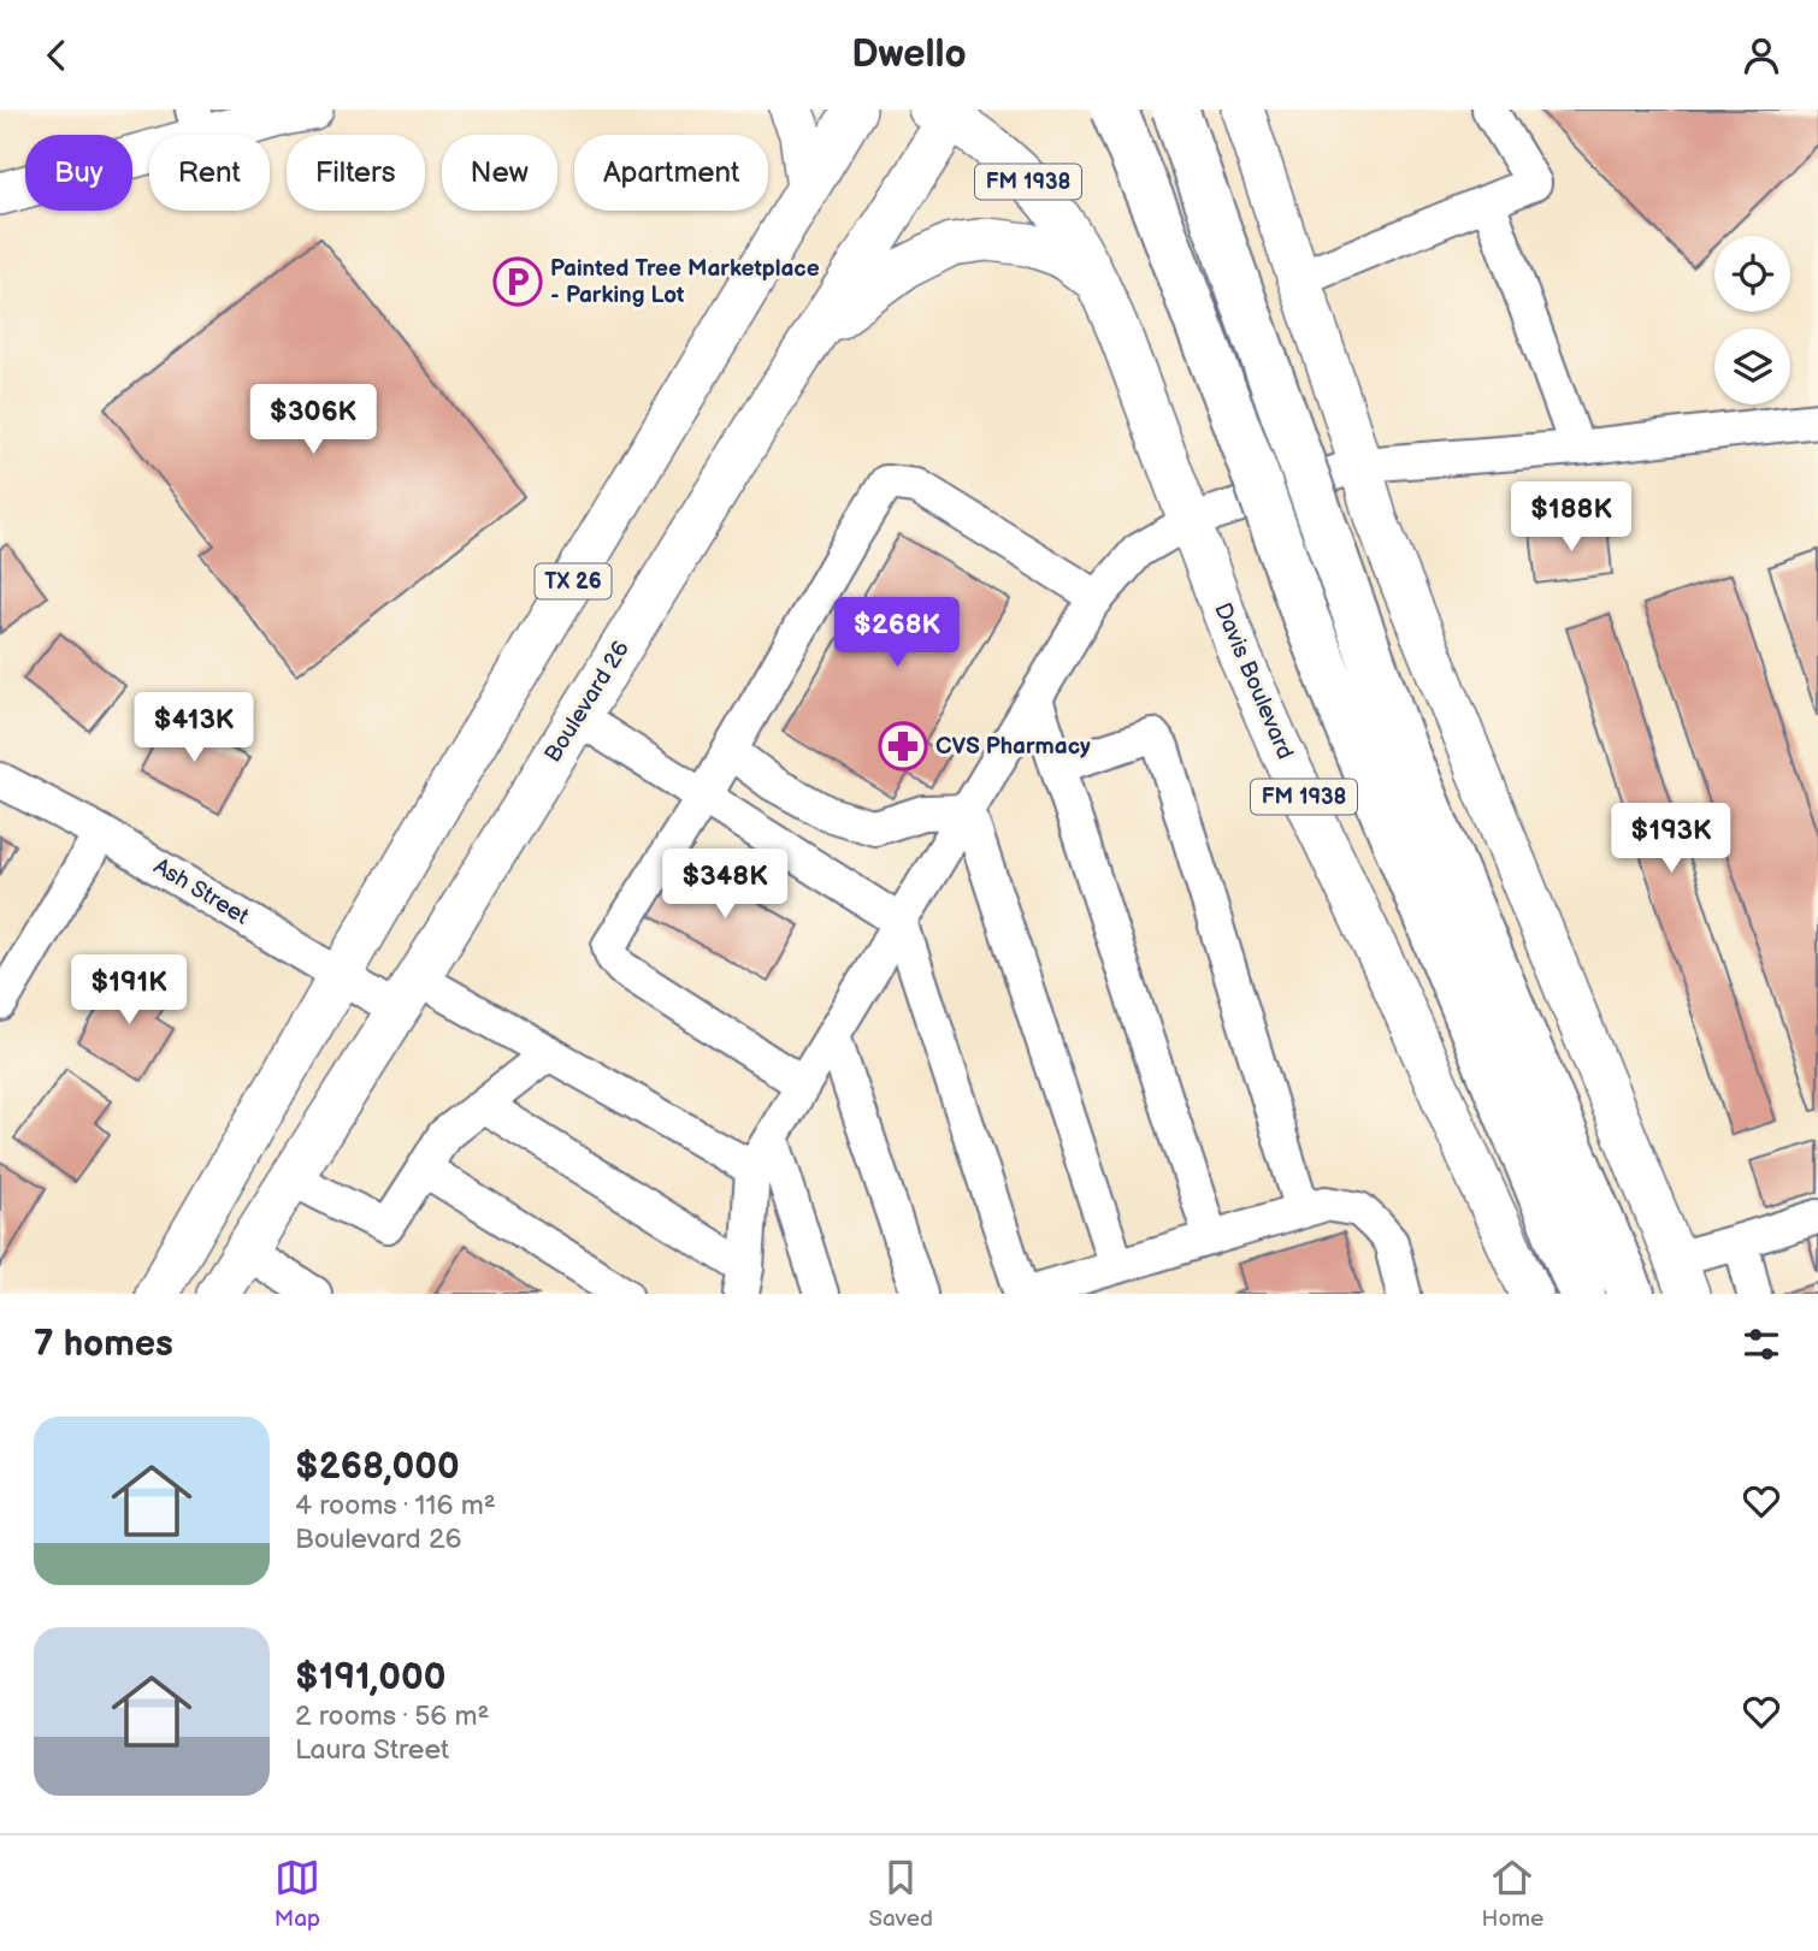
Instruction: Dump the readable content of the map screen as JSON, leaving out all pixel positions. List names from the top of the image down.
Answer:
{
  "streets": {
    "main road": [
      "FM 1938",
      "TX 26",
      "Davis Boulevard",
      "Boulevard 26"
    ],
    "street": ["Ash Street"]
  },
  "crossings": [
    ["TX 26", "Ash Street"],
    ["Davis Boulevard", "Boulevard 26"],
    ["Boulevard 26", "Ash Street"]
  ],
  "places": {
    "parking": ["Painted Tree Marketplace - Parking Lot"],
    "pharmacy": ["CVS Pharmacy"]
  },
  "page": {
    "header": "Dwello",
    "chip": [
      "Buy",
      "Rent",
      "Filters",
      "New",
      "Apartment"
    ],
    "price": [
      "$306K",
      "$188K",
      "$268K",
      "$413K",
      "$193K",
      "$348K",
      "$191K"
    ],
    "heading": "7 homes",
    "list": [
      {
        "name": "$268,000",
        "note": "4 rooms · 116 m² · Boulevard 26"
      },
      {
        "name": "$191,000",
        "note": "2 rooms · 56 m² · Laura Street"
      }
    ],
    "tabs": ["Map", "Saved", "Home"]
  }
}
